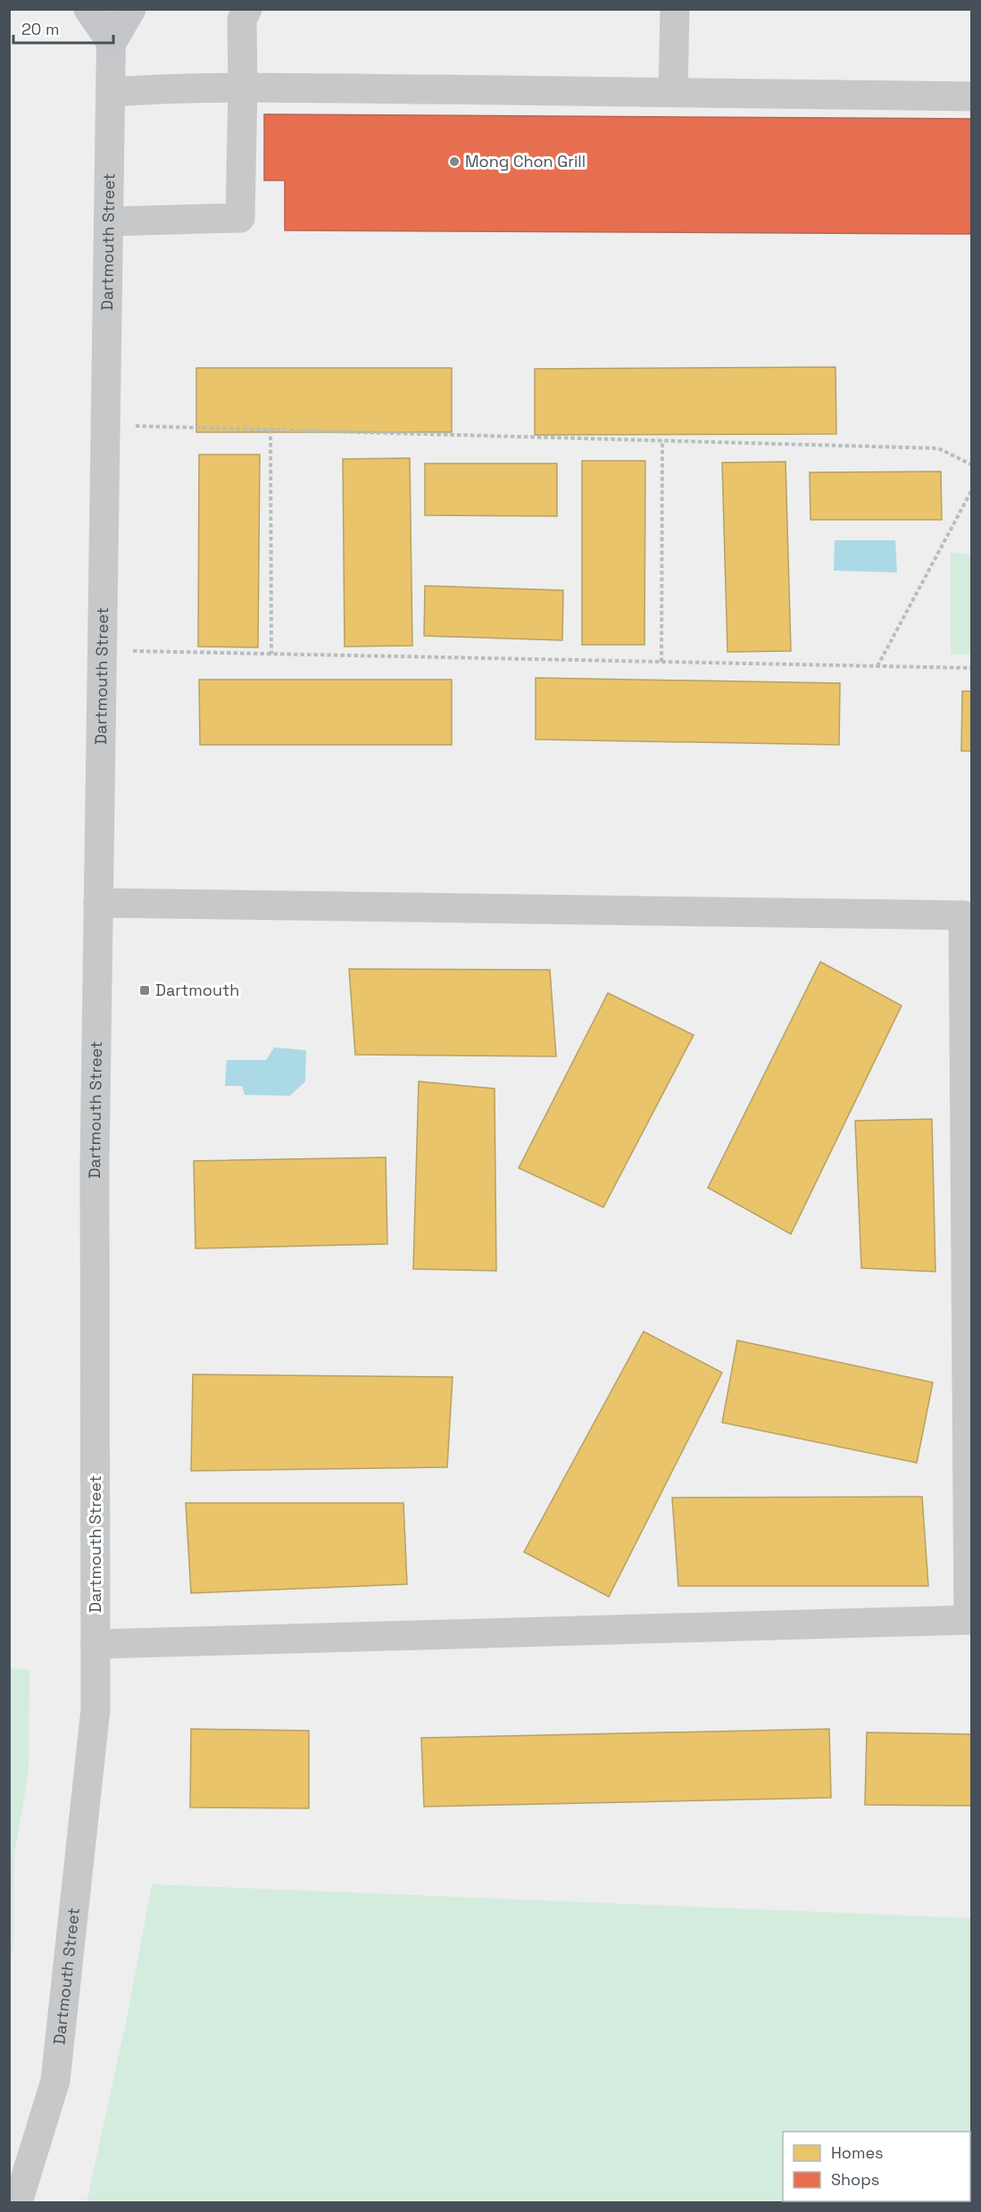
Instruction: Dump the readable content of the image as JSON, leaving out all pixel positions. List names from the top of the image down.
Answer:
{
  "streets": {
    "street": ["Dartmouth Street"]
  },
  "places": {
    "other": ["Mong Chon Grill"],
    "transit": ["Dartmouth"]
  },
  "legend": ["Homes", "Shops"],
  "scale_bar": "20 m"
}
